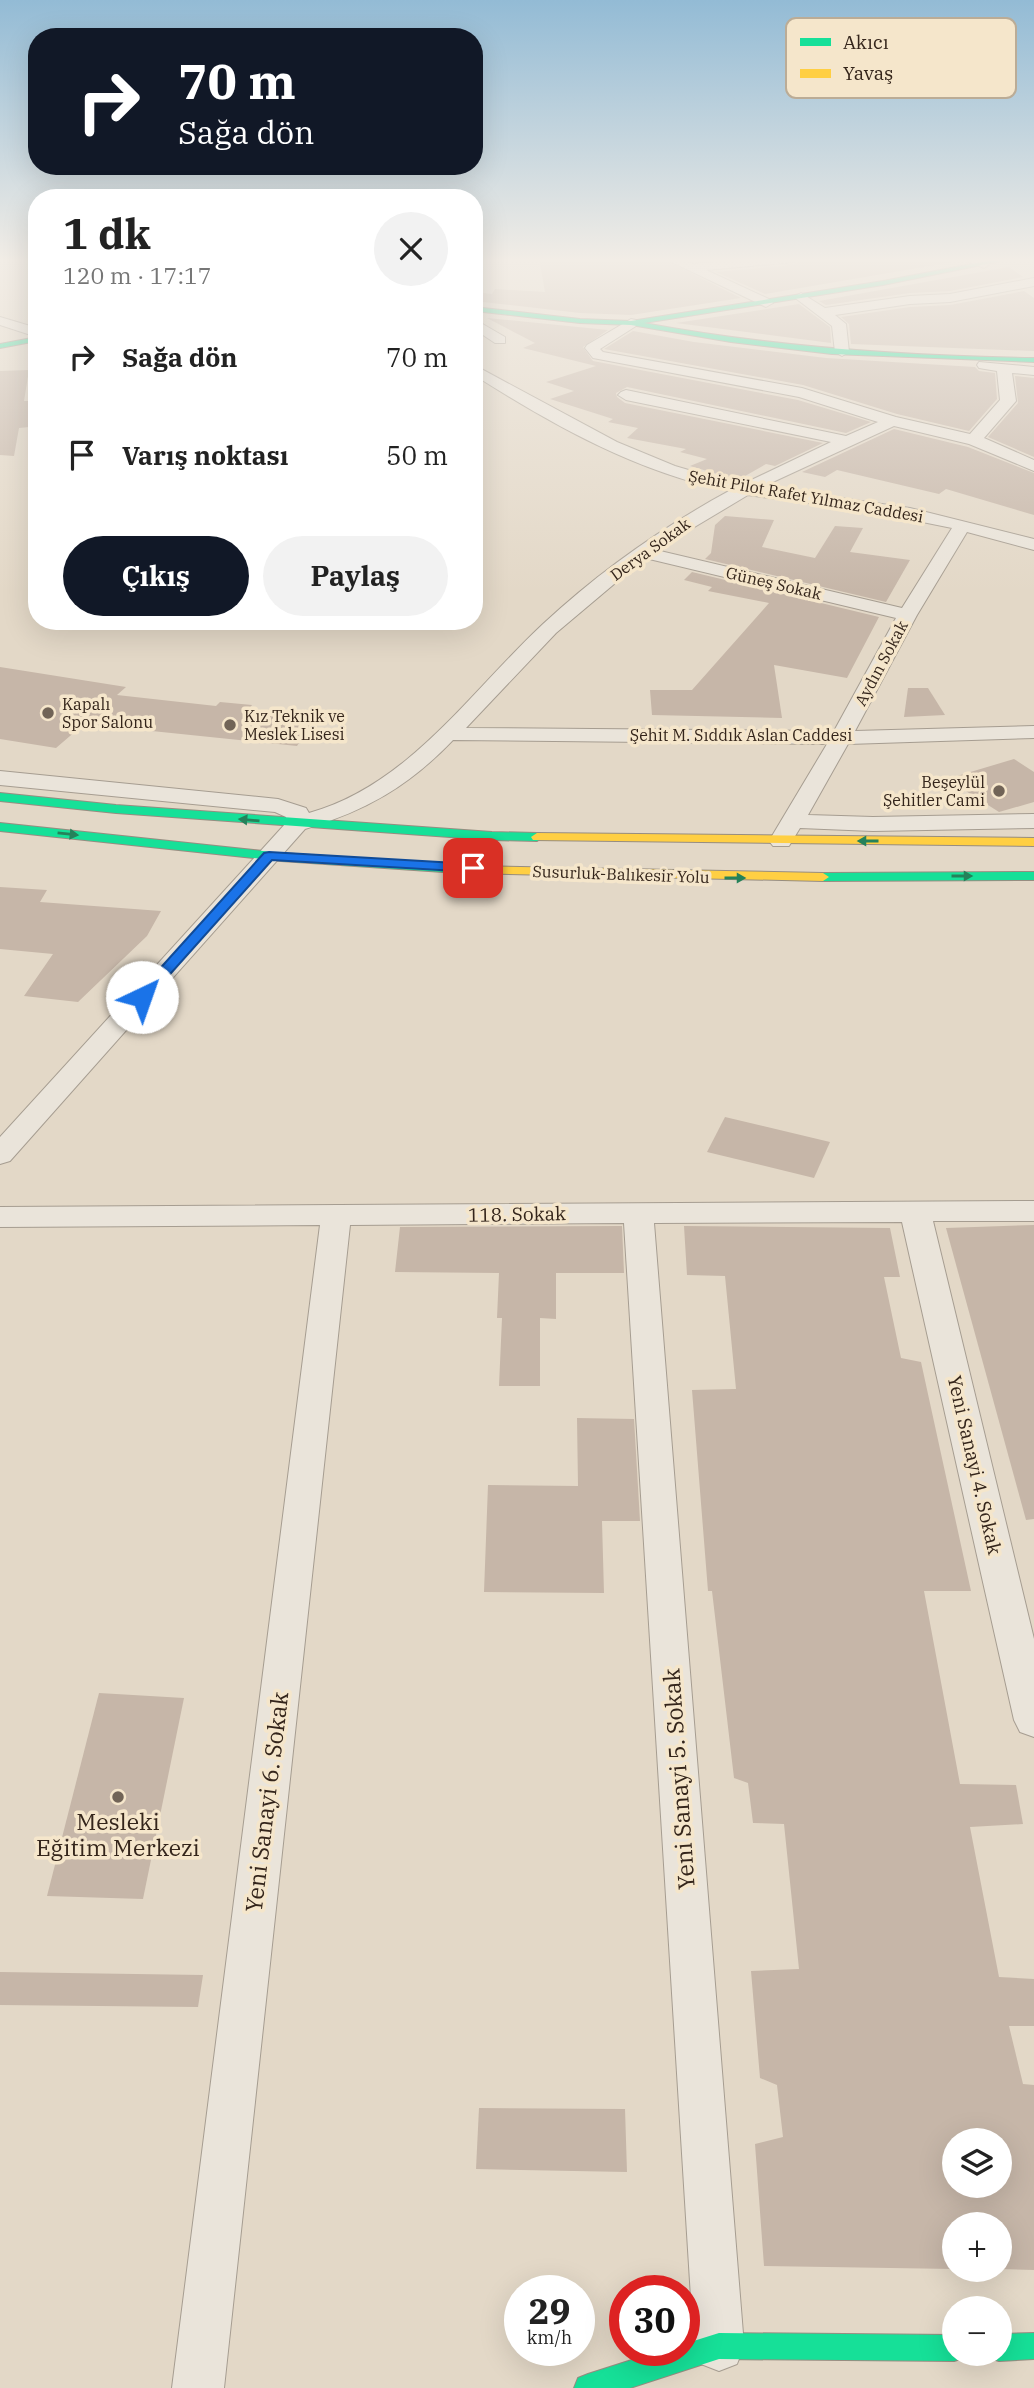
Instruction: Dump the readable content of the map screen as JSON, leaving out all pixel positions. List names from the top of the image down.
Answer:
{
  "streets": {
    "main road": ["Susurluk-Balıkesir Yolu"],
    "street": [
      "Şehit Pilot Rafet Yılmaz Caddesi",
      "Derya Sokak",
      "Güneş Sokak",
      "Aydın Sokak",
      "Şehit M. Sıddık Aslan Caddesi",
      "118. Sokak",
      "Yeni Sanayi 4. Sokak",
      "Yeni Sanayi 5. Sokak",
      "Yeni Sanayi 6. Sokak"
    ]
  },
  "crossings": [
    ["Şehit Pilot Rafet Yılmaz Caddesi", "Derya Sokak"],
    ["Şehit Pilot Rafet Yılmaz Caddesi", "Aydın Sokak"],
    ["Derya Sokak", "Güneş Sokak"],
    ["Derya Sokak", "Şehit M. Sıddık Aslan Caddesi"],
    ["Derya Sokak", "Susurluk-Balıkesir Yolu"],
    ["Güneş Sokak", "Aydın Sokak"],
    ["Aydın Sokak", "Şehit M. Sıddık Aslan Caddesi"],
    ["Aydın Sokak", "Susurluk-Balıkesir Yolu"],
    ["118. Sokak", "Yeni Sanayi 4. Sokak"],
    ["118. Sokak", "Yeni Sanayi 5. Sokak"],
    ["118. Sokak", "Yeni Sanayi 6. Sokak"]
  ],
  "places": [
    "Kapalı Spor Salonu",
    "Kız Teknik ve Meslek Lisesi",
    "Beşeylül Şehitler Cami",
    "Mesleki Eğitim Merkezi"
  ],
  "legend": ["Akıcı", "Yavaş"],
  "page": {
    "turn": ["70 m", "Sağa dön"],
    "heading": ["1 dk", "120 m · 17:17"],
    "list": [
      {
        "name": "Sağa dön",
        "value": "70 m"
      },
      {
        "name": "Varış noktası",
        "value": "50 m"
      }
    ],
    "buttons": ["Çıkış", "Paylaş"],
    "map_buttons": ["+", "−"],
    "speed": "29 km/h",
    "limit": "30"
  }
}
